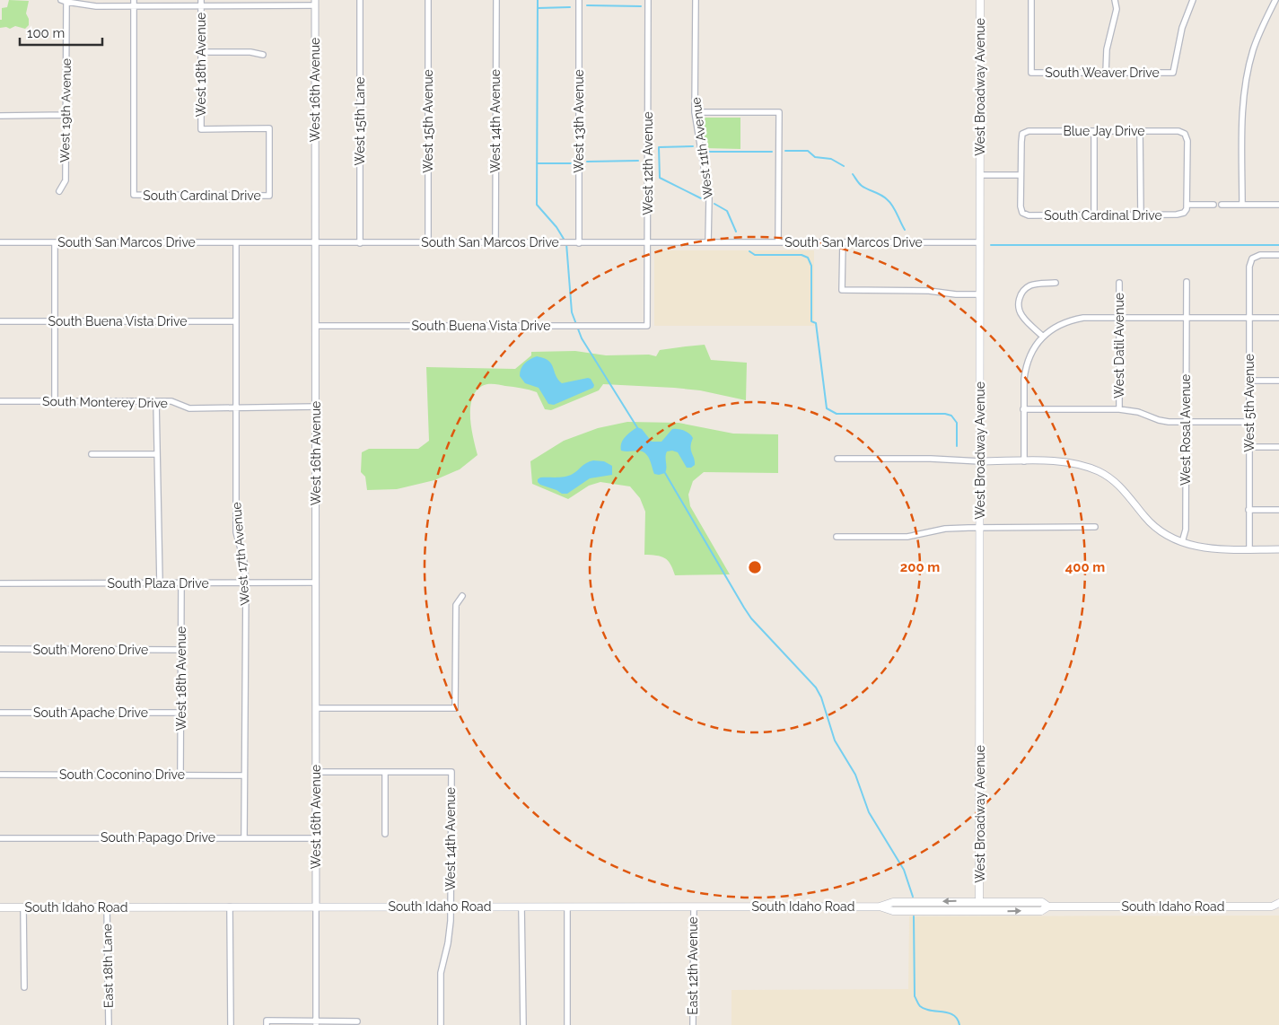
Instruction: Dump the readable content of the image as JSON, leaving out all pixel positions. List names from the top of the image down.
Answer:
{
  "streets": {
    "main road": ["West Broadway Avenue", "South Idaho Road"],
    "street": [
      "West 18th Avenue",
      "South Weaver Drive",
      "West 16th Avenue",
      "West 19th Avenue",
      "West 15th Lane",
      "West 15th Avenue",
      "West 14th Avenue",
      "West 13th Avenue",
      "Blue Jay Drive",
      "West 11th Avenue",
      "West 12th Avenue",
      "South Cardinal Drive",
      "South San Marcos Drive",
      "South Buena Vista Drive",
      "West Datil Avenue",
      "South Monterey Drive",
      "West 5th Avenue",
      "West Rosal Avenue",
      "West 17th Avenue",
      "South Plaza Drive",
      "South Moreno Drive",
      "South Apache Drive",
      "South Coconino Drive",
      "South Papago Drive",
      "East 18th Lane",
      "East 12th Avenue"
    ]
  },
  "crossings": [
    ["West 18th Avenue", "South Cardinal Drive"],
    ["West 18th Avenue", "South Plaza Drive"],
    ["West 18th Avenue", "South Moreno Drive"],
    ["West 18th Avenue", "South Apache Drive"],
    ["West 18th Avenue", "South Coconino Drive"],
    ["West Broadway Avenue", "South San Marcos Drive"],
    ["West Broadway Avenue", "South Idaho Road"],
    ["West 16th Avenue", "South San Marcos Drive"],
    ["West 16th Avenue", "South Buena Vista Drive"],
    ["West 16th Avenue", "South Monterey Drive"],
    ["West 16th Avenue", "South Plaza Drive"],
    ["West 16th Avenue", "South Papago Drive"],
    ["West 16th Avenue", "South Idaho Road"],
    ["West 15th Lane", "South San Marcos Drive"],
    ["West 15th Avenue", "South San Marcos Drive"],
    ["West 14th Avenue", "South San Marcos Drive"],
    ["West 14th Avenue", "South Idaho Road"],
    ["West 13th Avenue", "South San Marcos Drive"],
    ["Blue Jay Drive", "South Cardinal Drive"],
    ["West 11th Avenue", "South San Marcos Drive"],
    ["West 12th Avenue", "South San Marcos Drive"],
    ["West 12th Avenue", "South Buena Vista Drive"],
    ["South San Marcos Drive", "West 17th Avenue"],
    ["South Buena Vista Drive", "West 17th Avenue"],
    ["South Monterey Drive", "West 17th Avenue"],
    ["West 17th Avenue", "South Plaza Drive"],
    ["West 17th Avenue", "South Coconino Drive"],
    ["West 17th Avenue", "South Papago Drive"],
    ["South Idaho Road", "East 18th Lane"],
    ["South Idaho Road", "East 12th Avenue"]
  ],
  "scale_bar": "100 m",
  "rings": ["200 m", "400 m"]
}
